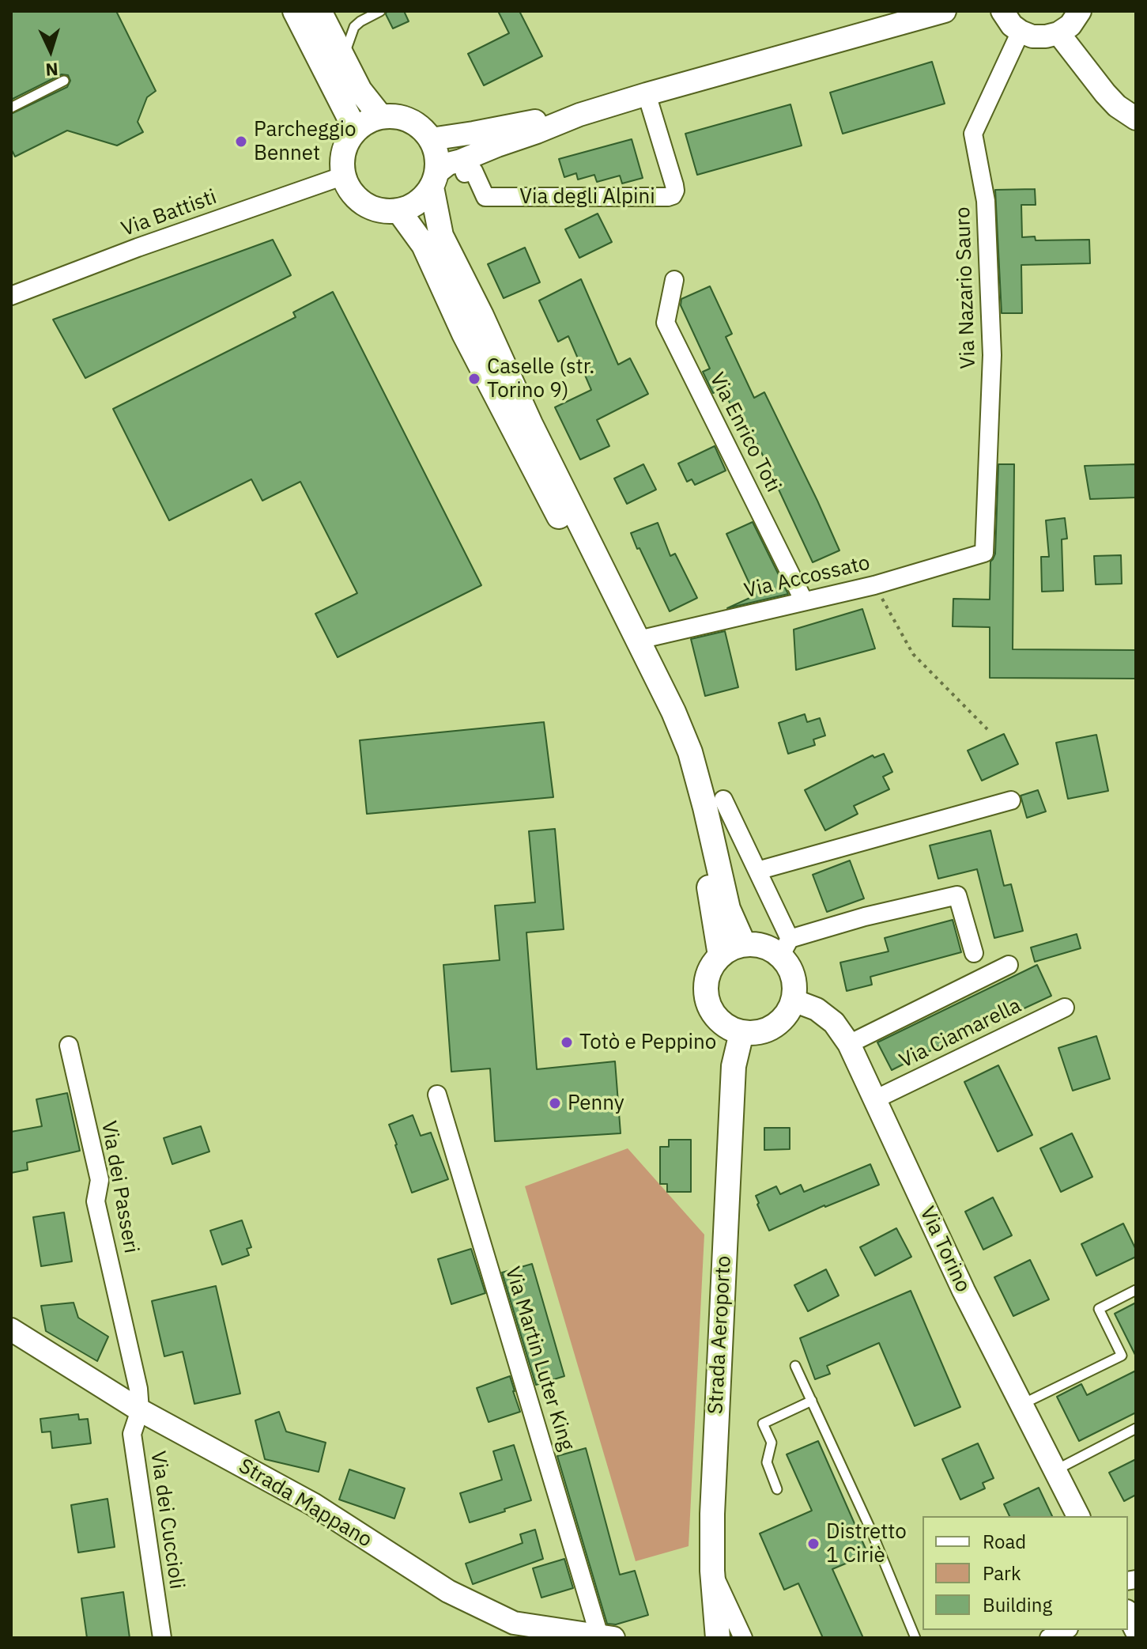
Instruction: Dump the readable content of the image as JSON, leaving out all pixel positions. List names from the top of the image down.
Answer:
{
  "streets": {
    "main road": ["Strada Aeroporto"],
    "street": [
      "Via degli Alpini",
      "Via Battisti",
      "Via Nazario Sauro",
      "Via Enrico Toti",
      "Via Accossato",
      "Via Ciamarella",
      "Via dei Passeri",
      "Via Torino",
      "Via Martin Luter King",
      "Strada Mappano",
      "Via dei Cuccioli"
    ]
  },
  "crossings": [
    ["Via Nazario Sauro", "Via Accossato"],
    ["Via Enrico Toti", "Via Accossato"],
    ["Via Ciamarella", "Via Torino"],
    ["Via dei Passeri", "Strada Mappano"],
    ["Via dei Passeri", "Via dei Cuccioli"],
    ["Via Torino", "Strada Aeroporto"],
    ["Via Martin Luter King", "Strada Mappano"],
    ["Strada Mappano", "Via dei Cuccioli"]
  ],
  "places": [
    "Parcheggio Bennet",
    "Caselle (str. Torino 9)",
    "Totò e Peppino",
    "Penny",
    "Distretto 1 Ciriè"
  ],
  "legend": ["Road", "Park", "Building"],
  "north": "bottom"
}
